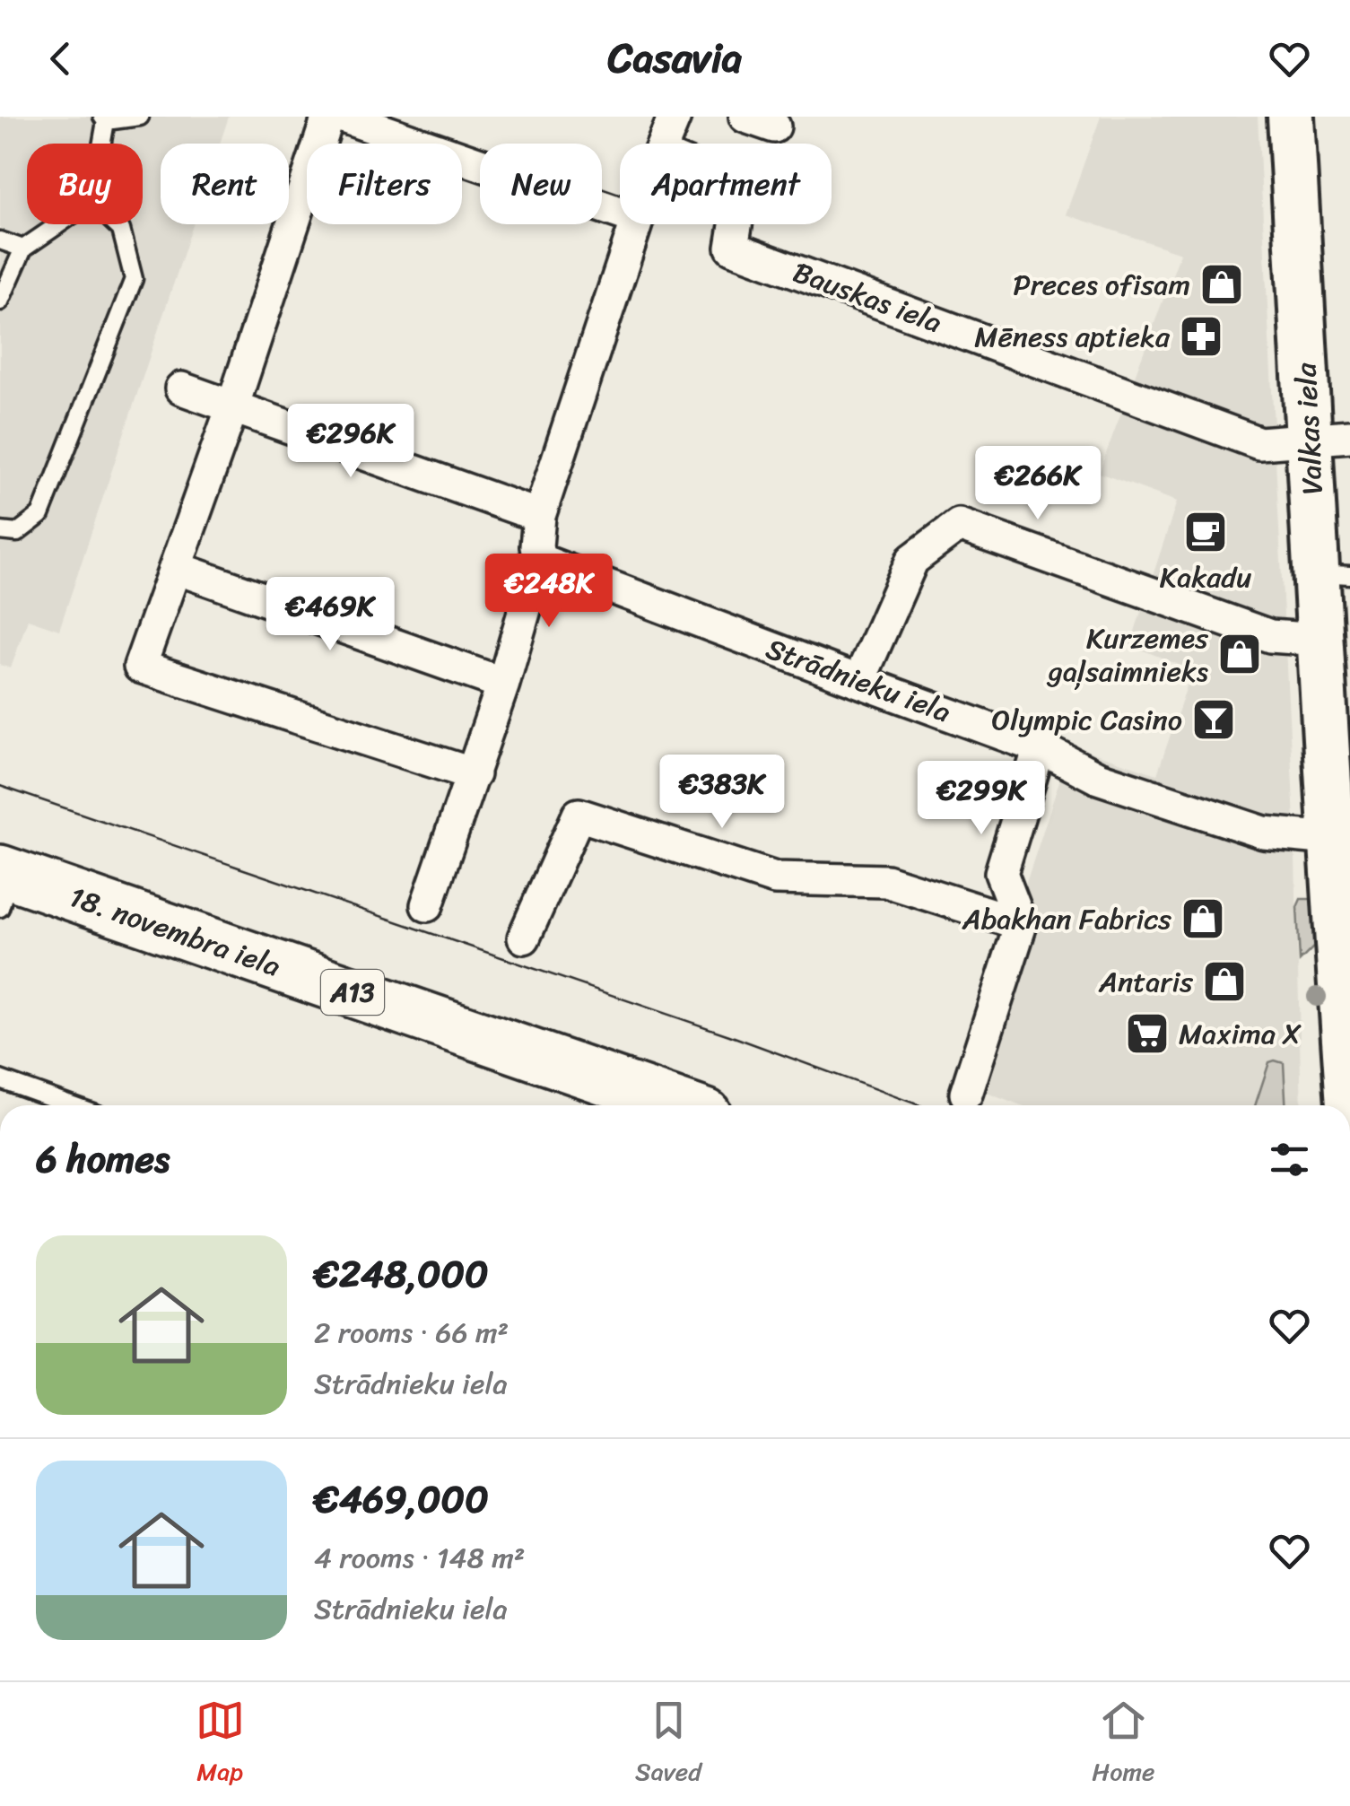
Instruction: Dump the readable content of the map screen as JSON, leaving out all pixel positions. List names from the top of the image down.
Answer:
{
  "streets": {
    "main road": ["18. novembra iela", "A13"],
    "street": ["Bauskas iela", "Valkas iela", "Strādnieku iela"]
  },
  "crossings": [
    ["Bauskas iela", "Valkas iela"],
    ["Valkas iela", "Strādnieku iela"]
  ],
  "places": {
    "shop": [
      "Preces ofisam",
      "Kurzemes gaļsaimnieks",
      "Abakhan Fabrics",
      "Antaris"
    ],
    "pharmacy": ["Mēness aptieka"],
    "cafe": ["Kakadu"],
    "bar": ["Olympic Casino"],
    "supermarket": ["Maxima X"]
  },
  "page": {
    "header": "Casavia",
    "chip": [
      "Buy",
      "Rent",
      "Filters",
      "New",
      "Apartment"
    ],
    "price": [
      "€296K",
      "€266K",
      "€248K",
      "€469K",
      "€383K",
      "€299K"
    ],
    "heading": "6 homes",
    "list": [
      {
        "name": "€248,000",
        "note": "2 rooms · 66 m² · Strādnieku iela"
      },
      {
        "name": "€469,000",
        "note": "4 rooms · 148 m² · Strādnieku iela"
      }
    ],
    "tabs": ["Map", "Saved", "Home"]
  }
}
